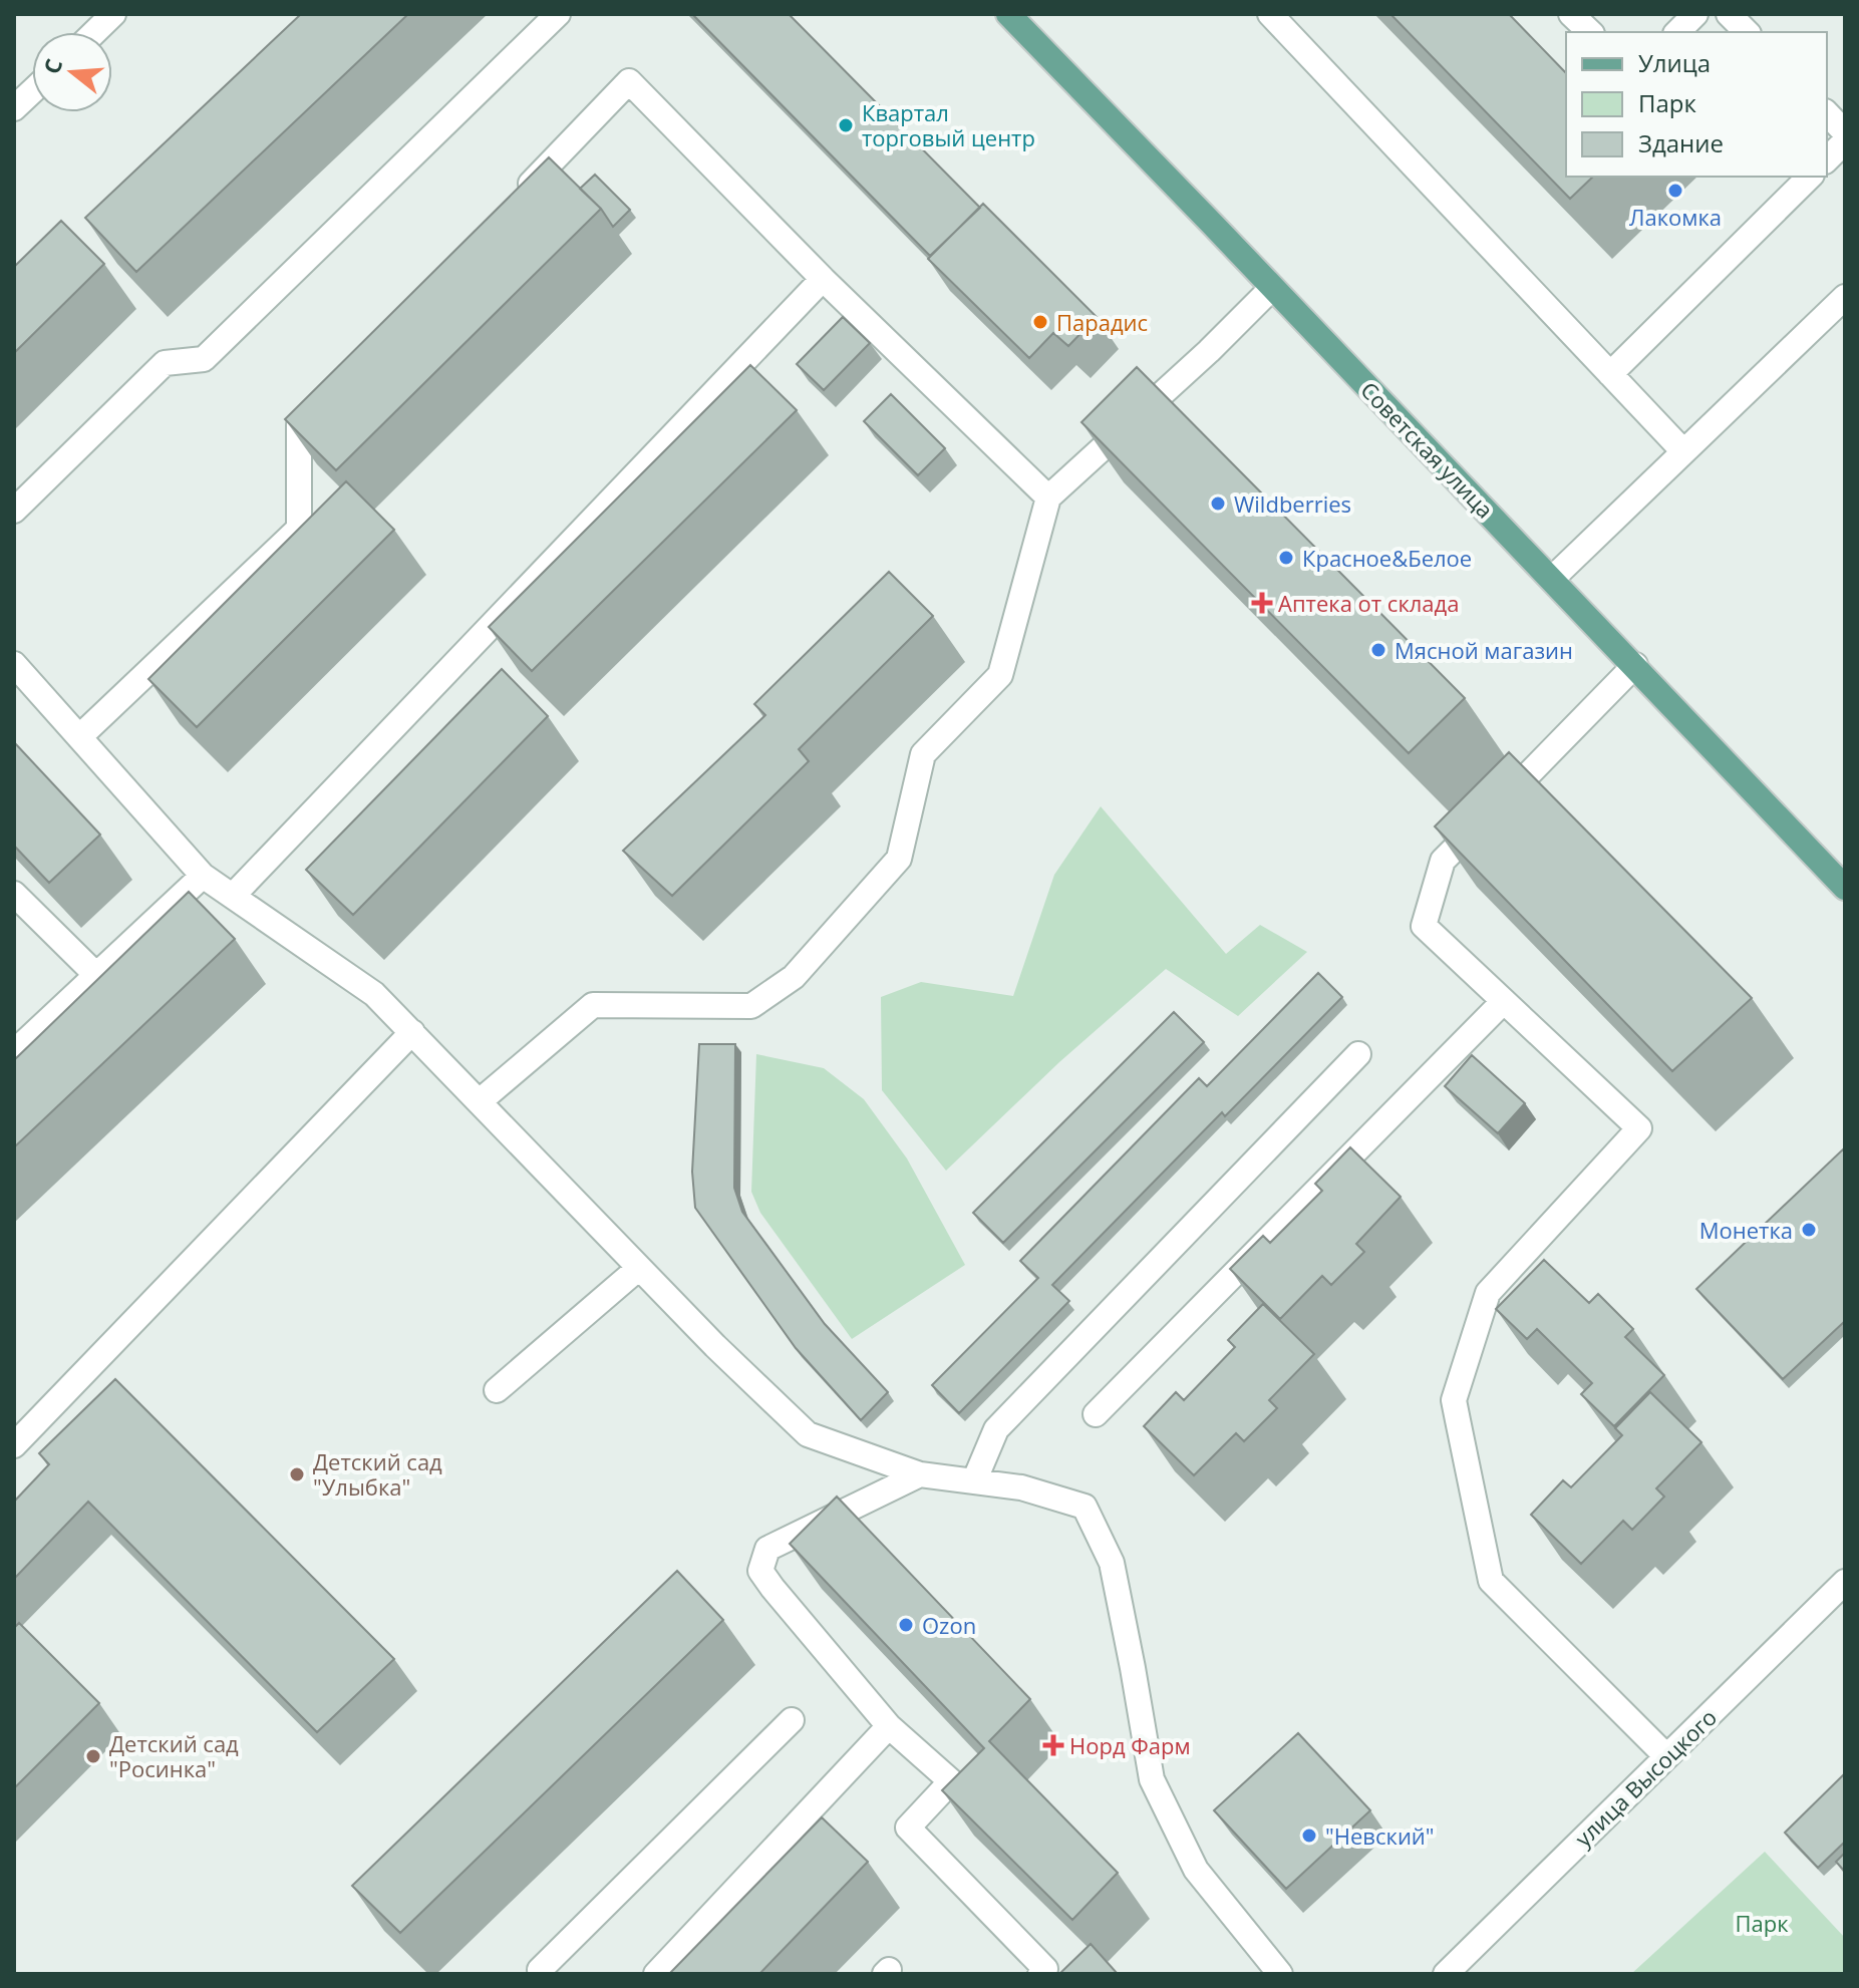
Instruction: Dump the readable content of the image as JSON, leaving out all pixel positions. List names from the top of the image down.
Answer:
{
  "streets": {
    "main road": ["Советская улица"],
    "street": ["улица Высоцкого"]
  },
  "parks": ["Парк"],
  "places": {
    "other": [
      "Квартал торговый центр",
      "Лакомка",
      "Парадис",
      "Wildberries",
      "Красное&Белое",
      "Мясной магазин",
      "Монетка",
      "Детский сад \"Улыбка\"",
      "Ozon",
      "Детский сад \"Росинка\"",
      "\"Невский\""
    ],
    "health": ["Аптека от склада", "Норд Фарм"]
  },
  "legend": ["Улица", "Парк", "Здание"],
  "north": "left"
}
